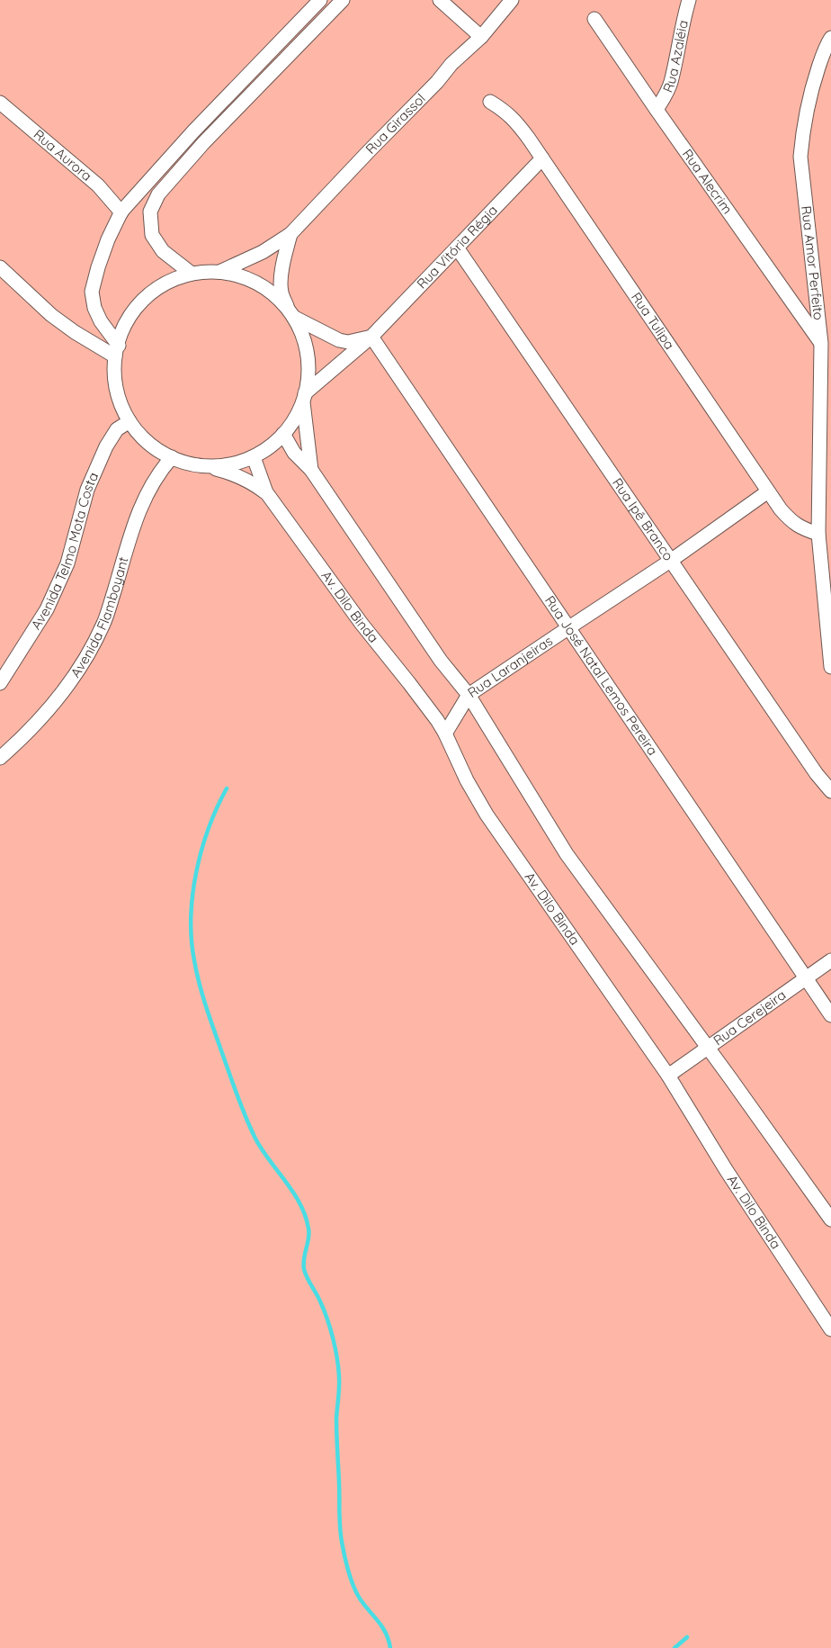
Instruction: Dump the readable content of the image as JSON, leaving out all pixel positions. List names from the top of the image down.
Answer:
{
  "streets": {
    "street": [
      "Rua Azaléia",
      "Rua Girassol",
      "Rua Aurora",
      "Rua Alecrim",
      "Rua Vitória Régia",
      "Rua Amor Perfeito",
      "Rua Tulipa",
      "Rua Ipê Branco",
      "Avenida Telmo Mota Costa",
      "Av. Dilo Binda",
      "Avenida Flamboyant",
      "Rua Laranjeiras",
      "Rua José Natal Lemos Pereira",
      "Rua Cerejeira"
    ]
  },
  "crossings": [
    ["Rua Azaléia", "Rua Alecrim"],
    ["Rua Alecrim", "Rua Amor Perfeito"],
    ["Rua Vitória Régia", "Rua Tulipa"],
    ["Rua Vitória Régia", "Rua Ipê Branco"],
    ["Rua Vitória Régia", "Rua José Natal Lemos Pereira"],
    ["Rua Amor Perfeito", "Rua Tulipa"],
    ["Rua Tulipa", "Rua Laranjeiras"],
    ["Rua Ipê Branco", "Rua Laranjeiras"],
    ["Av. Dilo Binda", "Rua Laranjeiras"],
    ["Av. Dilo Binda", "Rua Cerejeira"],
    ["Rua Laranjeiras", "Rua José Natal Lemos Pereira"],
    ["Rua José Natal Lemos Pereira", "Rua Cerejeira"]
  ]
}
